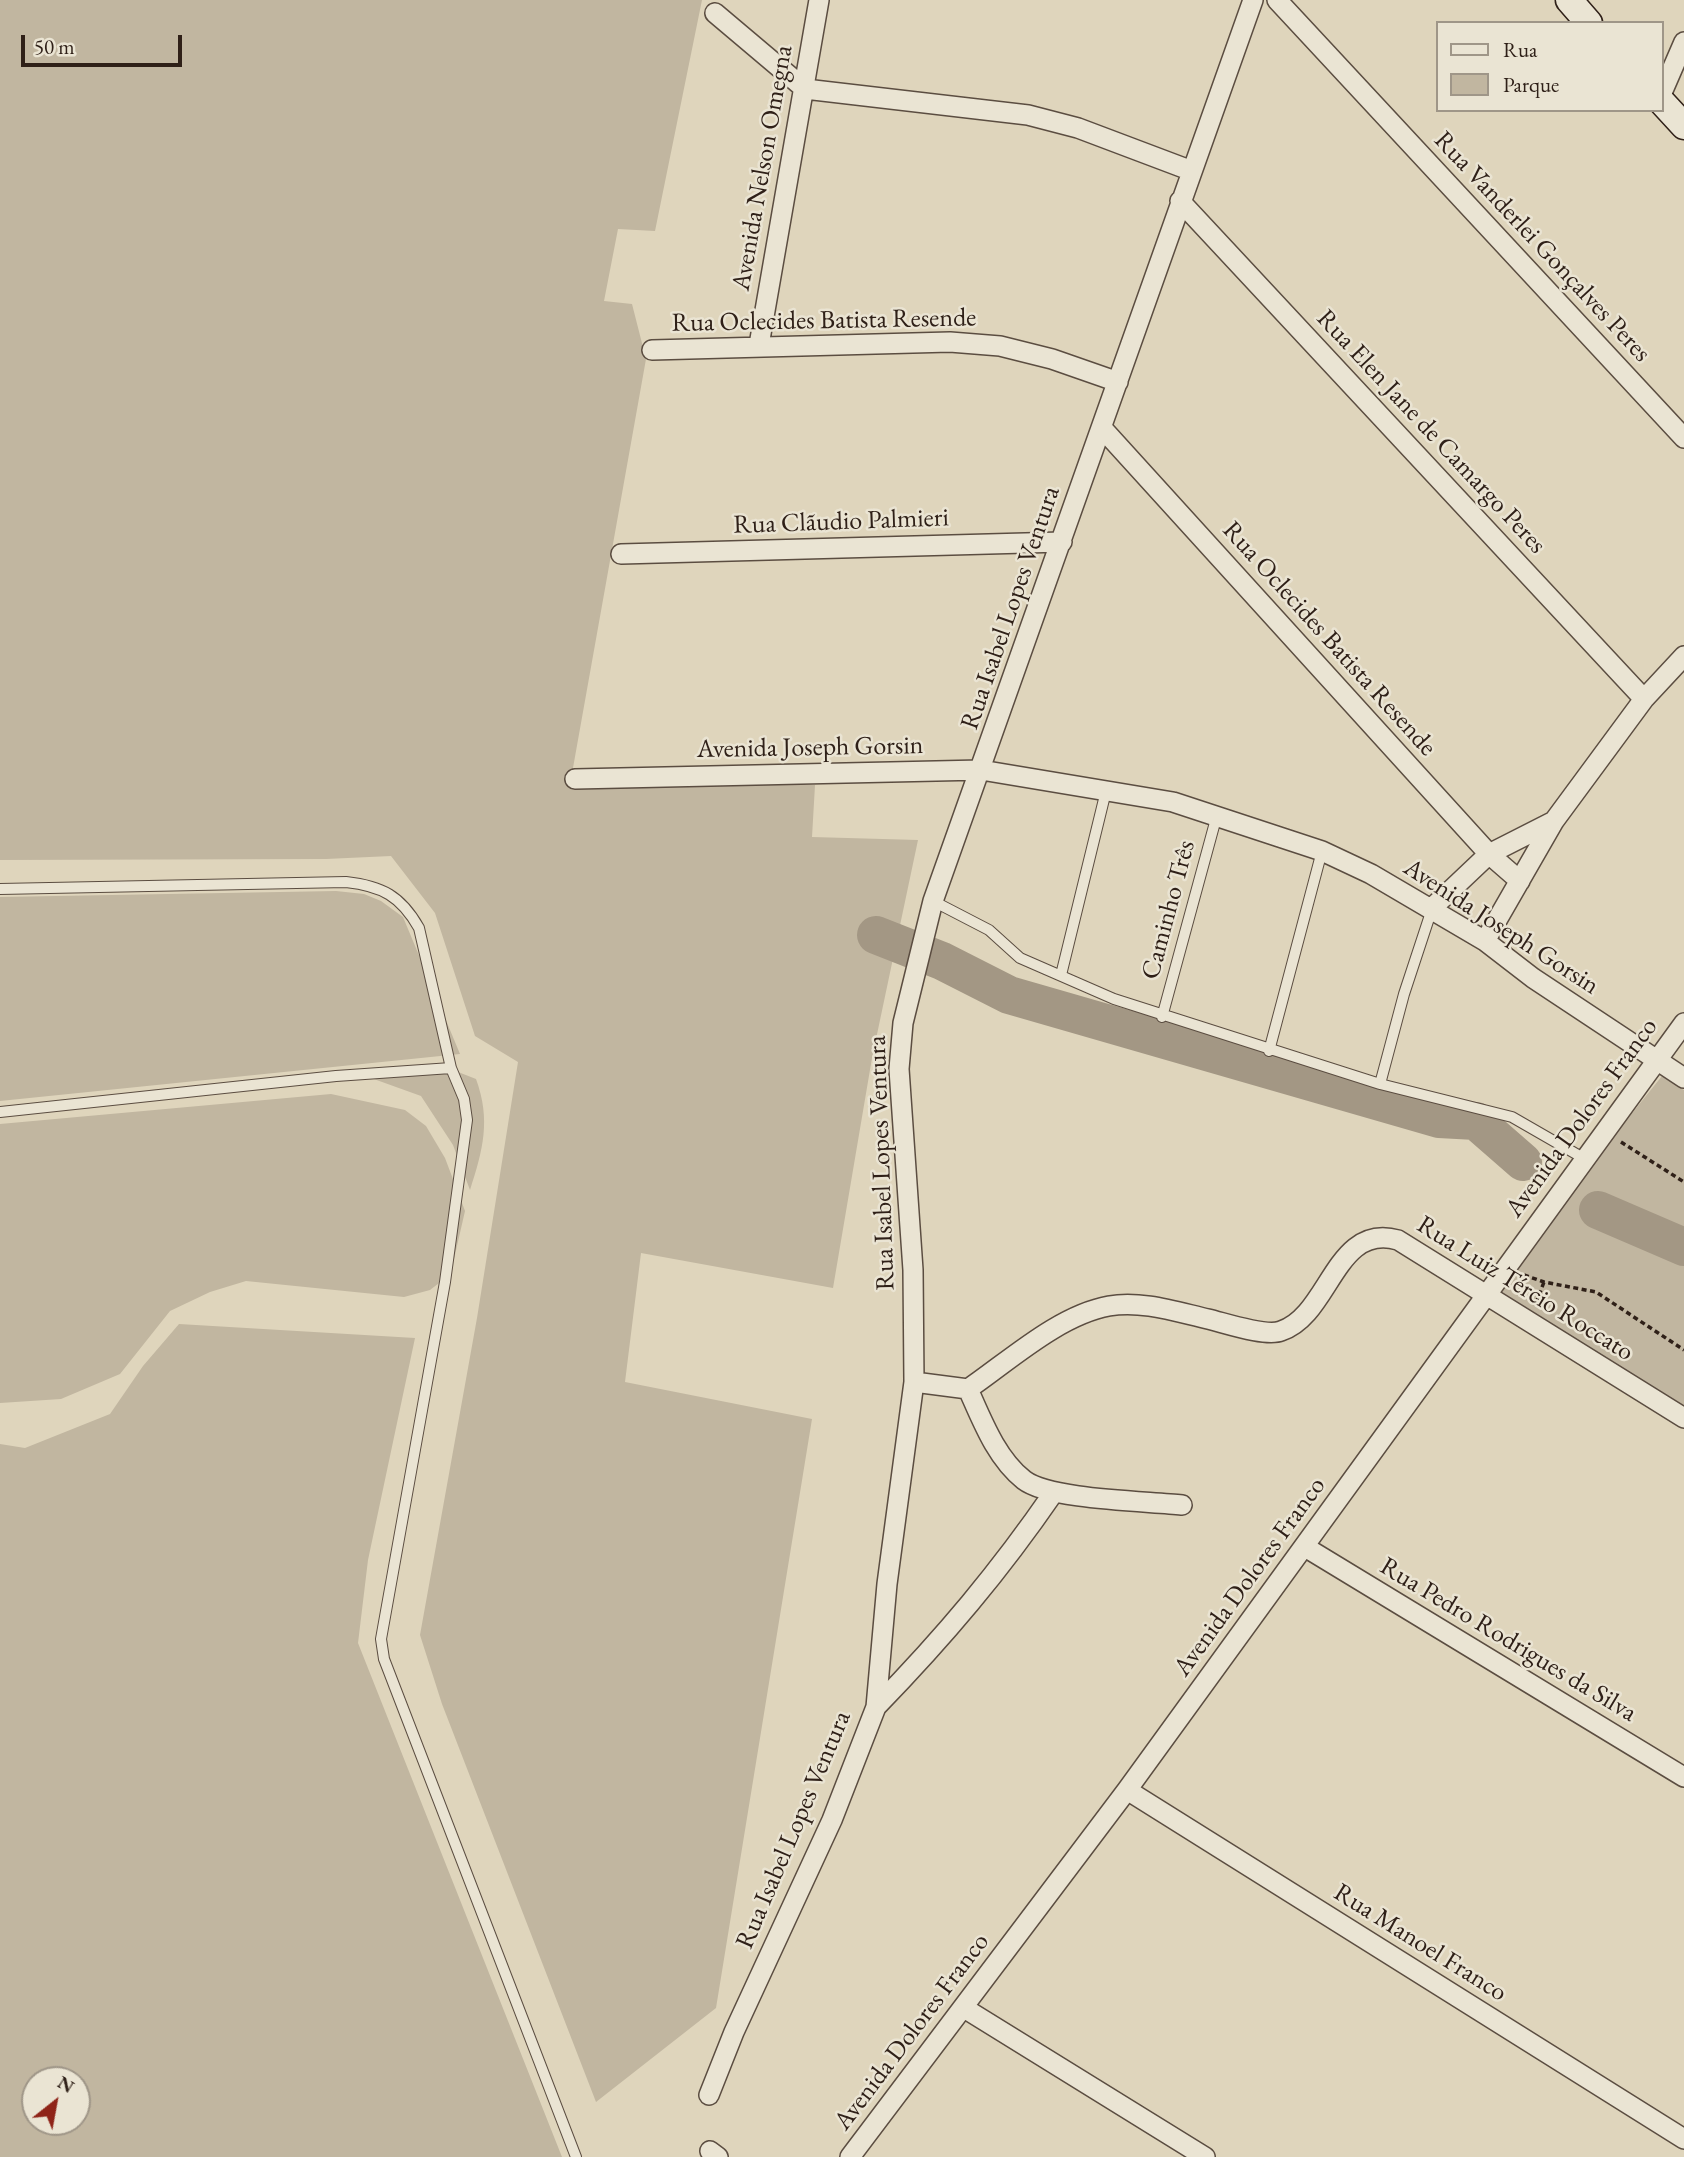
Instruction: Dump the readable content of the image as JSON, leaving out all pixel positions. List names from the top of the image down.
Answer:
{
  "streets": {
    "street": [
      "Avenida Nelson Omegna",
      "Rua Vanderlei Gonçalves Peres",
      "Rua Oclecides Batista Resende",
      "Rua Elen Jane de Camargo Peres",
      "Rua Clãudio Palmieri",
      "Rua Isabel Lopes Ventura",
      "Avenida Joseph Gorsin",
      "Avenida Dolores Franco",
      "Rua Luiz Tércio Roccato",
      "Rua Pedro Rodrigues da Silva",
      "Rua Manoel Franco"
    ],
    "lane": ["Caminho Três"]
  },
  "crossings": [
    ["Avenida Nelson Omegna", "Rua Oclecides Batista Resende"],
    ["Rua Oclecides Batista Resende", "Rua Isabel Lopes Ventura"],
    ["Rua Elen Jane de Camargo Peres", "Rua Isabel Lopes Ventura"],
    ["Rua Clãudio Palmieri", "Rua Isabel Lopes Ventura"],
    ["Rua Isabel Lopes Ventura", "Avenida Joseph Gorsin"],
    ["Avenida Joseph Gorsin", "Caminho Três"],
    ["Avenida Joseph Gorsin", "Avenida Dolores Franco"],
    ["Avenida Dolores Franco", "Rua Luiz Tércio Roccato"],
    ["Avenida Dolores Franco", "Rua Pedro Rodrigues da Silva"],
    ["Avenida Dolores Franco", "Rua Manoel Franco"]
  ],
  "legend": ["Rua", "Parque"],
  "scale_bar": "50 m",
  "north": "top right"
}
